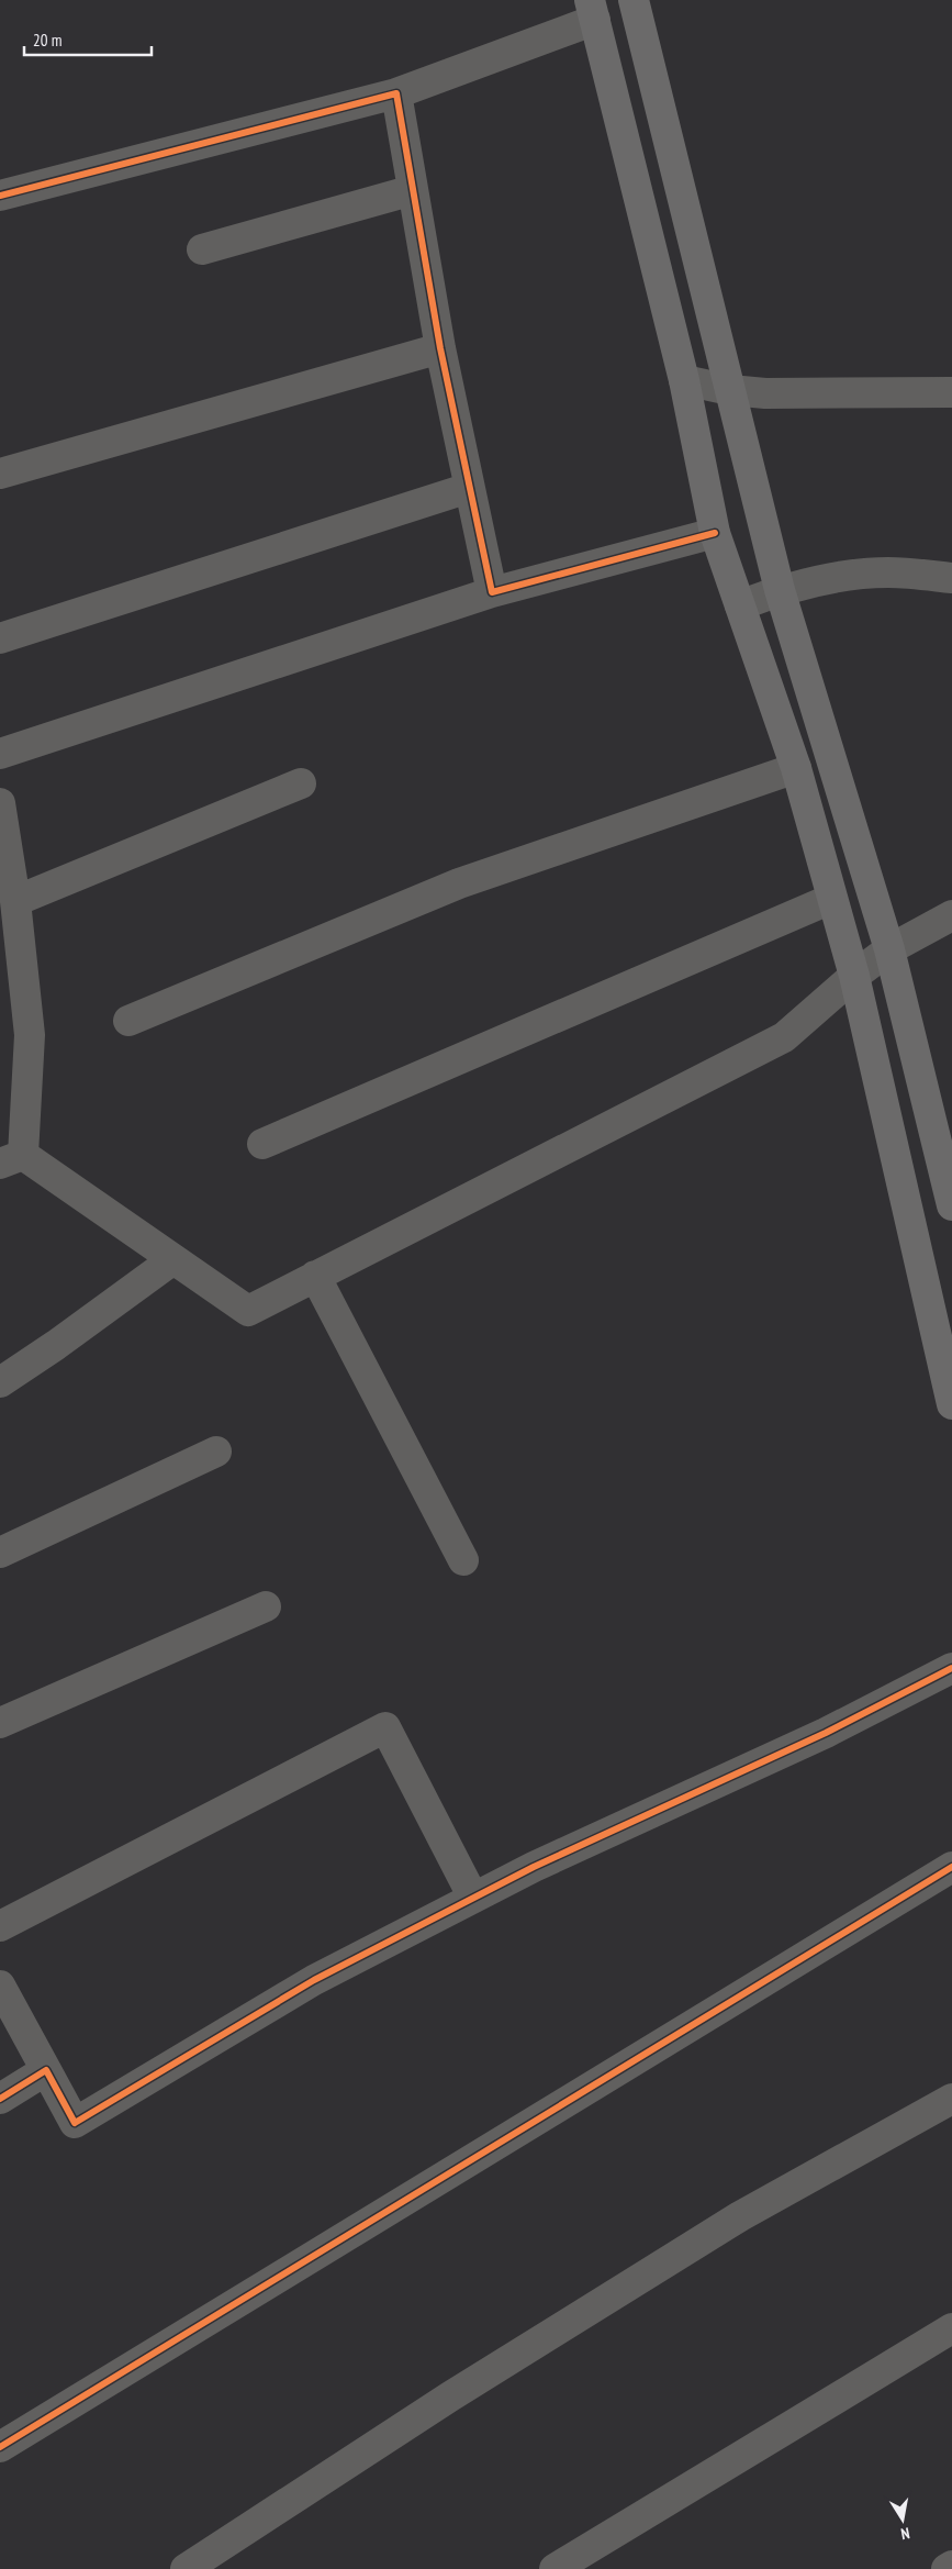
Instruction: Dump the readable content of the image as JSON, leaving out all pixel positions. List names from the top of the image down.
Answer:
{
  "scale_bar": "20 m",
  "north": "bottom"
}
